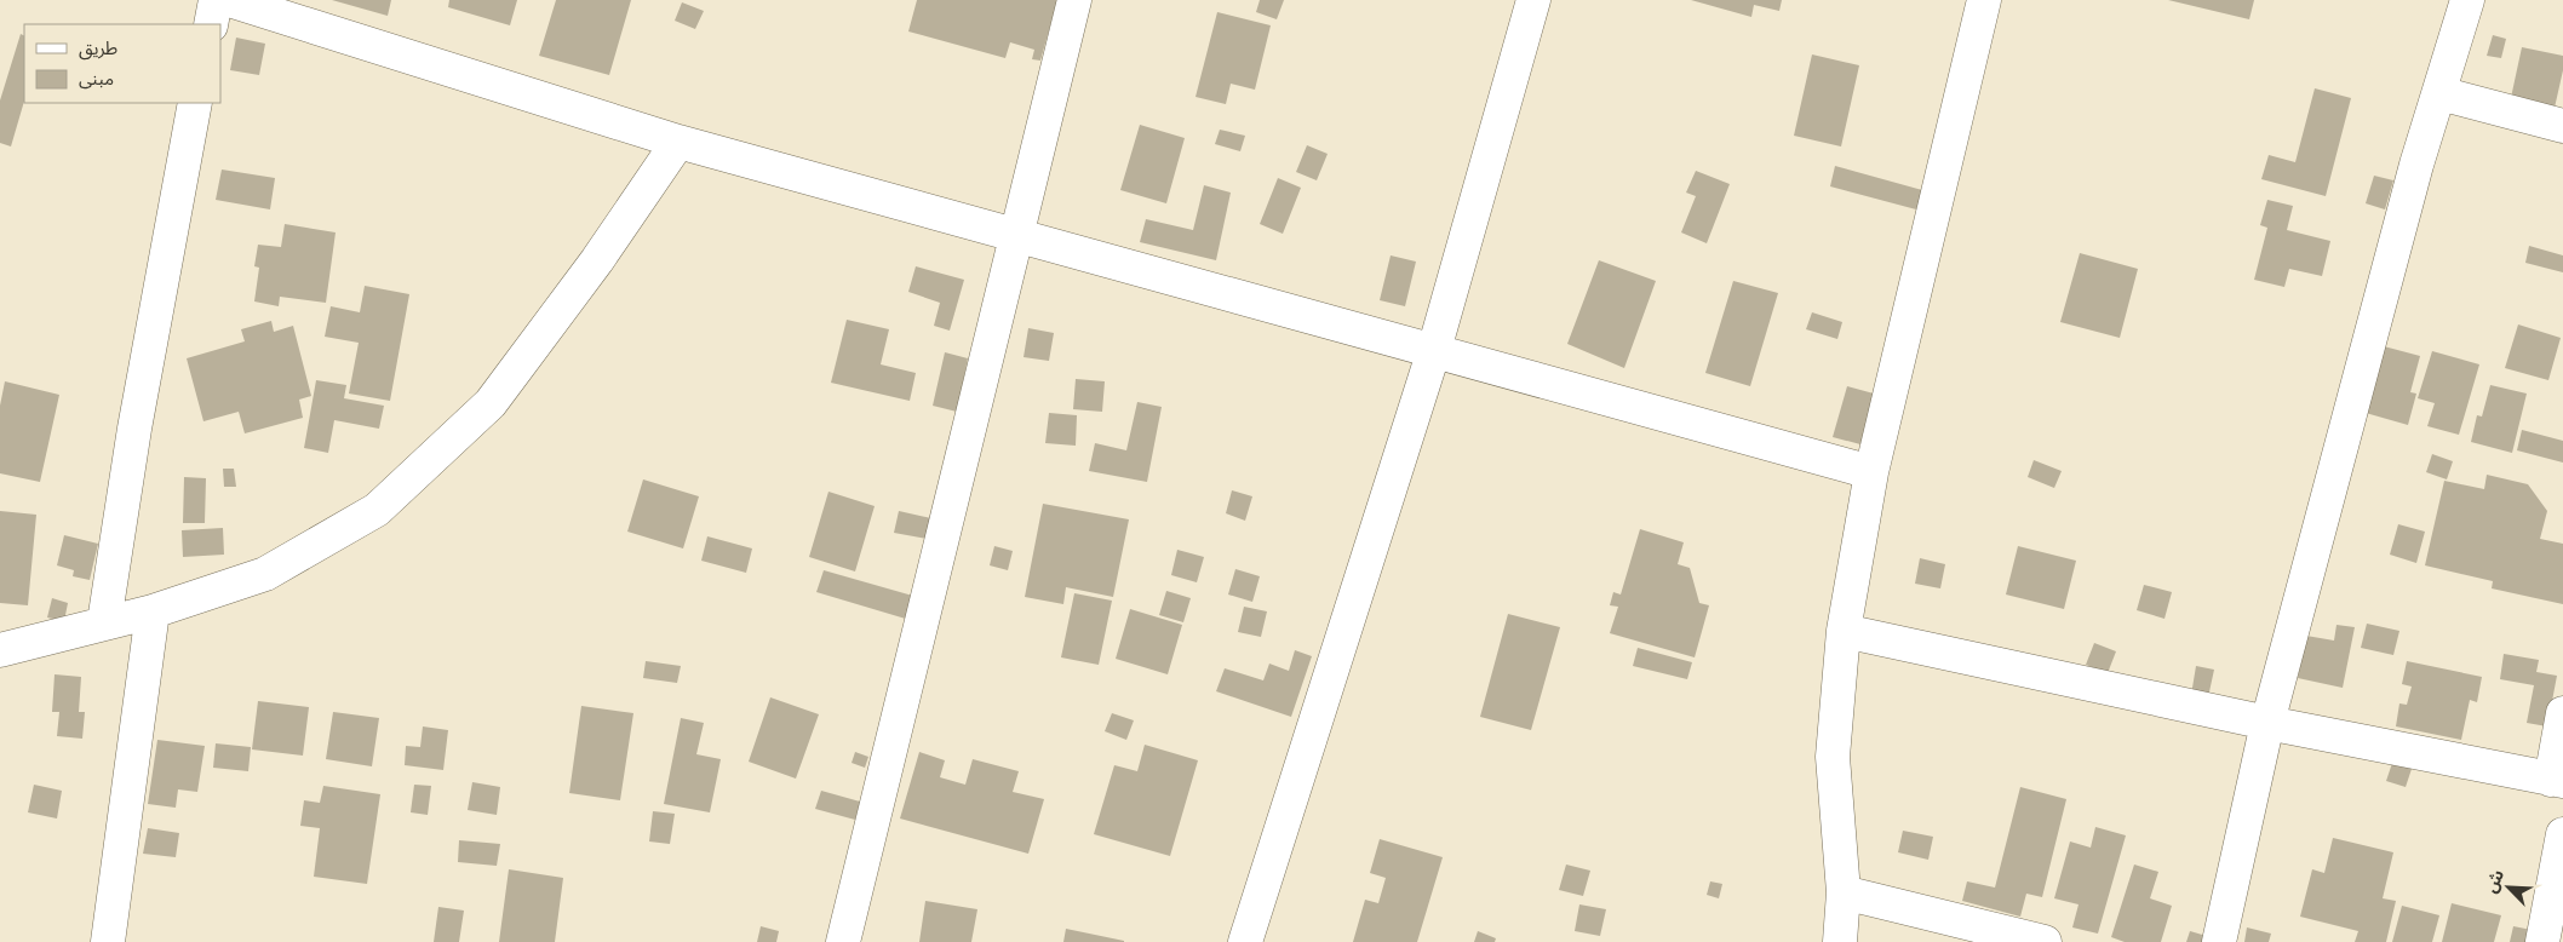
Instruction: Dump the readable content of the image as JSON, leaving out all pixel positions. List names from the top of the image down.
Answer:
{
  "legend": ["طريق", "مبنى"],
  "north": "top left"
}
